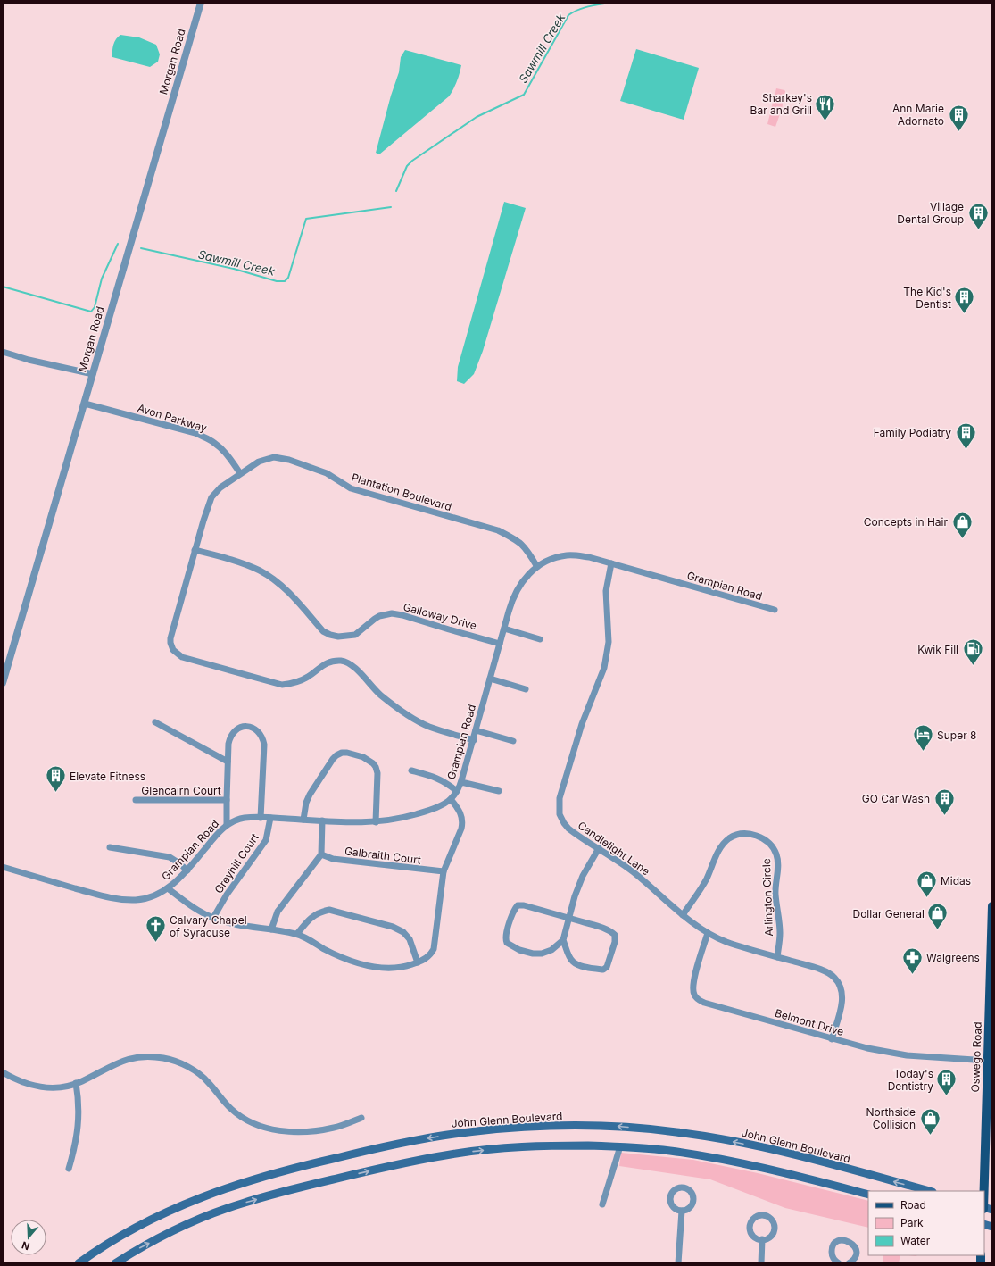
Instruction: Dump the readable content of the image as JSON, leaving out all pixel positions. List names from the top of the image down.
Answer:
{
  "streets": {
    "main road": ["Oswego Road", "John Glenn Boulevard"],
    "street": [
      "Morgan Road",
      "Avon Parkway",
      "Plantation Boulevard",
      "Grampian Road",
      "Galloway Drive",
      "Glencairn Court",
      "Candlelight Lane",
      "Galbraith Court",
      "Greyhill Court",
      "Arlington Circle",
      "Belmont Drive"
    ]
  },
  "crossings": [
    ["Morgan Road", "Avon Parkway"],
    ["Avon Parkway", "Plantation Boulevard"],
    ["Plantation Boulevard", "Grampian Road"],
    ["Plantation Boulevard", "Galloway Drive"],
    ["Grampian Road", "Galloway Drive"],
    ["Grampian Road", "Candlelight Lane"],
    ["Grampian Road", "Greyhill Court"],
    ["Candlelight Lane", "Arlington Circle"],
    ["Candlelight Lane", "Belmont Drive"],
    ["Belmont Drive", "Oswego Road"]
  ],
  "water": ["Sawmill Creek"],
  "places": {
    "restaurant": ["Sharkey's Bar and Grill"],
    "building": [
      "Ann Marie Adornato",
      "Village Dental Group",
      "The Kid's Dentist",
      "Family Podiatry",
      "Elevate Fitness",
      "GO Car Wash",
      "Today's Dentistry"
    ],
    "shop": [
      "Concepts in Hair",
      "Midas",
      "Dollar General",
      "Northside Collision"
    ],
    "fuel station": ["Kwik Fill"],
    "hotel": ["Super 8"],
    "church": ["Calvary Chapel of Syracuse"],
    "pharmacy": ["Walgreens"]
  },
  "legend": ["Road", "Park", "Water"],
  "north": "bottom"
}
